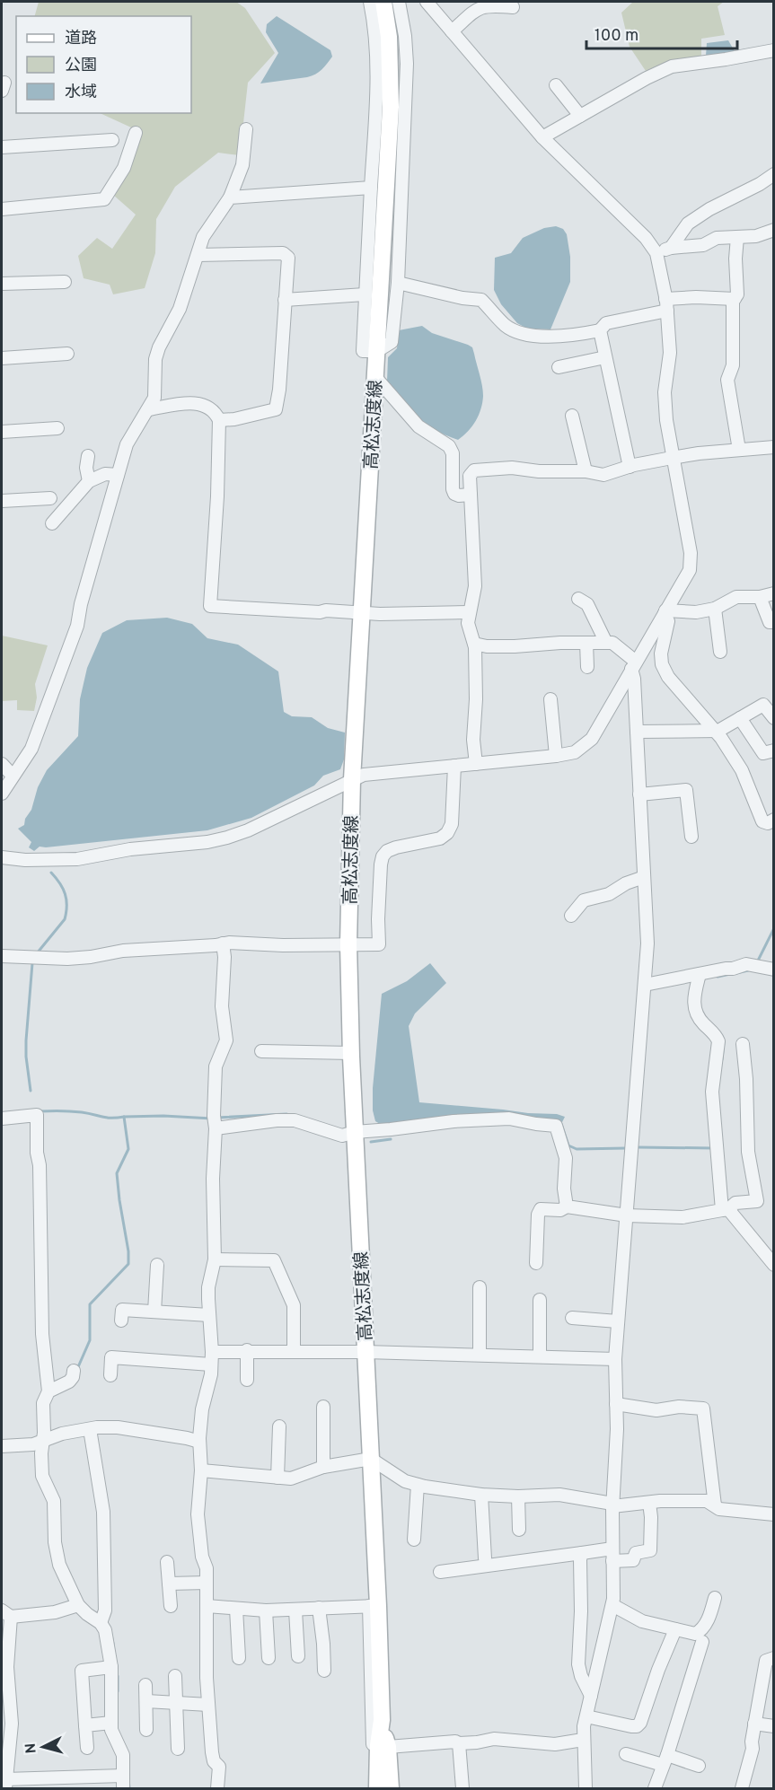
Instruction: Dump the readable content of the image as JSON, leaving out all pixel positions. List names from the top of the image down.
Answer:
{
  "streets": {
    "main road": ["高松志度線"]
  },
  "legend": ["道路", "公園", "水域"],
  "scale_bar": "100 m",
  "north": "left"
}
